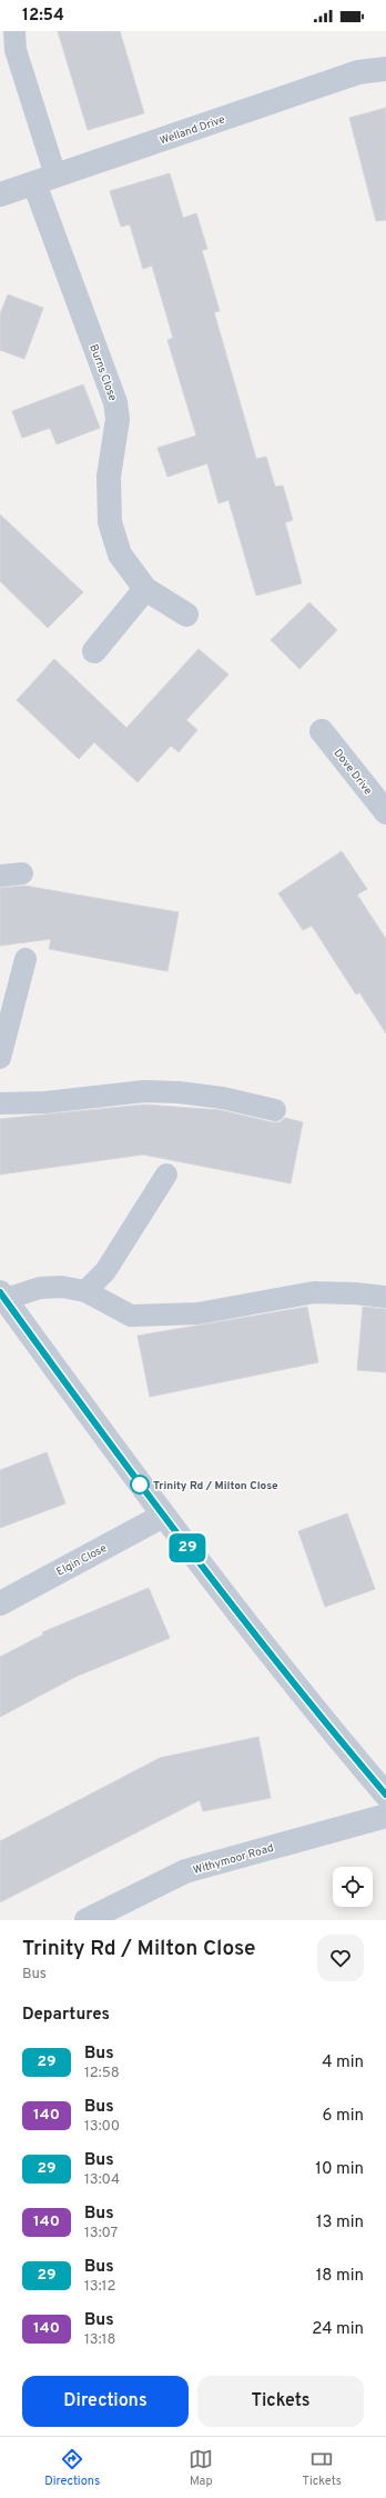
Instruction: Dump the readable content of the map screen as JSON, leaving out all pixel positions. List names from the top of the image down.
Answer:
{
  "streets": {
    "street": [
      "Welland Drive",
      "Burns Close",
      "Dove Drive",
      "Elgin Close",
      "Withymoor Road"
    ]
  },
  "crossings": [
    ["Welland Drive", "Burns Close"]
  ],
  "places": ["Trinity Rd / Milton Close"],
  "lines": ["bus line 29"],
  "page": {
    "status": "12:54",
    "on_map": "29",
    "heading": [
      ["Trinity Rd / Milton Close", "Bus"],
      "Departures"
    ],
    "list": [
      {
        "mark": "29",
        "name": "Bus",
        "note": "12:58",
        "value": "4 min"
      },
      {
        "mark": "140",
        "name": "Bus",
        "note": "13:00",
        "value": "6 min"
      },
      {
        "mark": "29",
        "name": "Bus",
        "note": "13:04",
        "value": "10 min"
      },
      {
        "mark": "140",
        "name": "Bus",
        "note": "13:07",
        "value": "13 min"
      },
      {
        "mark": "29",
        "name": "Bus",
        "note": "13:12",
        "value": "18 min"
      },
      {
        "mark": "140",
        "name": "Bus",
        "note": "13:18",
        "value": "24 min"
      }
    ],
    "buttons": ["Directions", "Tickets"],
    "tabs": ["Directions", "Map", "Tickets"]
  }
}
